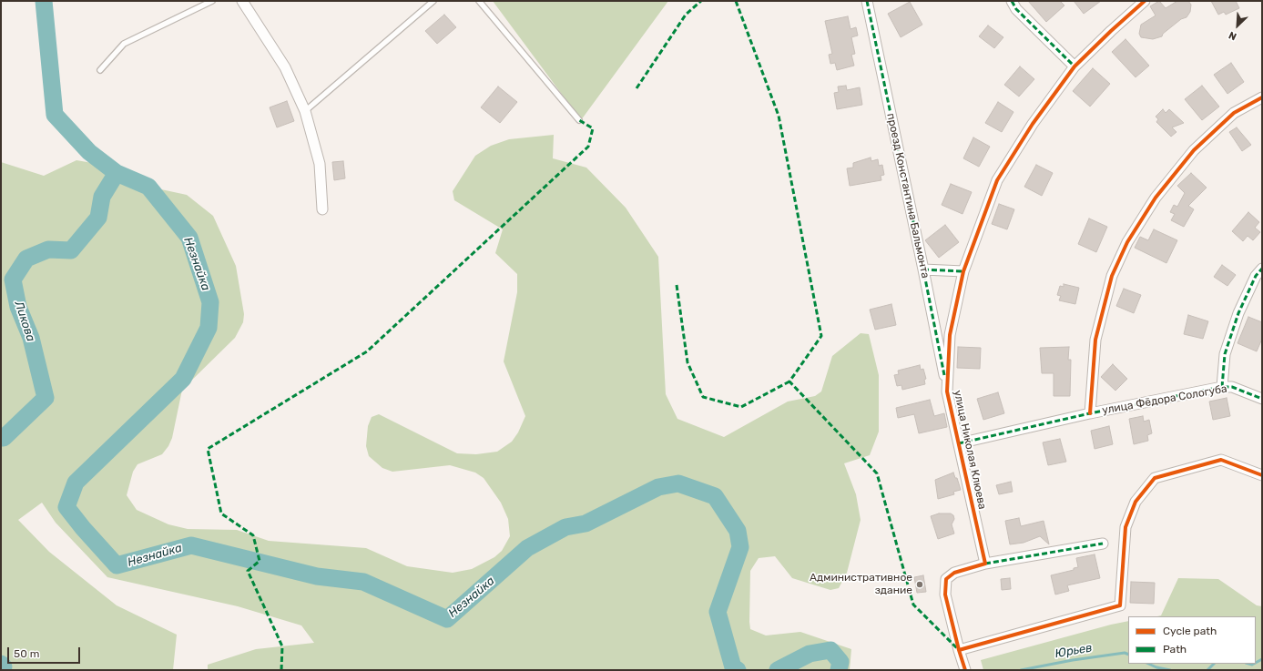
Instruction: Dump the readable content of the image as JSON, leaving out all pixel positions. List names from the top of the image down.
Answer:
{
  "streets": {
    "street": ["проезд Константина Бальмонта", "улица Фёдора Сологуба", "улица Николая Клюева"]
  },
  "crossings": [
    ["проезд Константина Бальмонта", "улица Николая Клюева"],
    ["улица Фёдора Сологуба", "улица Николая Клюева"]
  ],
  "water": ["Незнайка", "Ликова", "Юрьев"],
  "places": ["Административное здание"],
  "legend": ["Cycle path", "Path"],
  "scale_bar": "50 m",
  "north": "bottom left"
}
